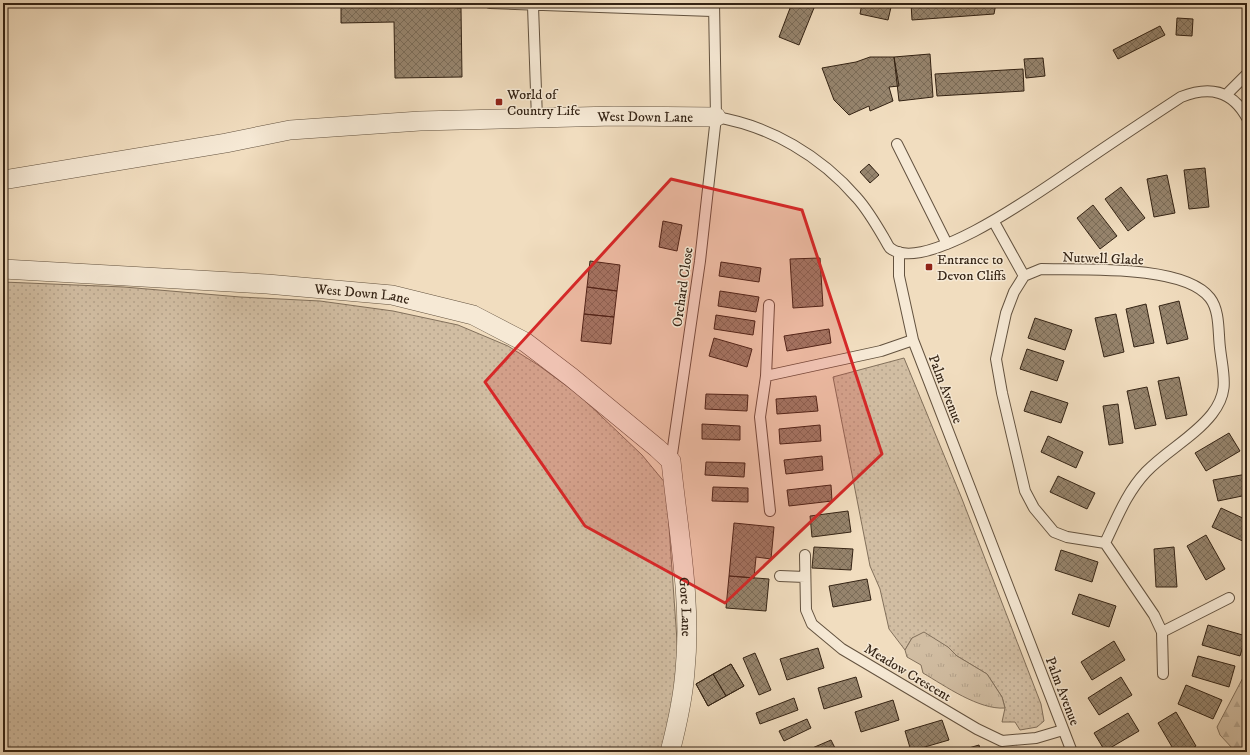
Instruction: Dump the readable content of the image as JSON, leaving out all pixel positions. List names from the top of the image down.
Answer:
{
  "streets": {
    "street": ["West Down Lane", "Gore Lane"],
    "lane": [
      "Nutwell Glade",
      "Orchard Close",
      "Palm Avenue",
      "Meadow Crescent"
    ]
  },
  "crossings": [
    ["West Down Lane", "Orchard Close"],
    ["West Down Lane", "Gore Lane"],
    ["Orchard Close", "Gore Lane"],
    ["Palm Avenue", "Meadow Crescent"]
  ],
  "places": {
    "transit": ["World of Country Life", "Entrance to Devon Cliffs"]
  }
}
